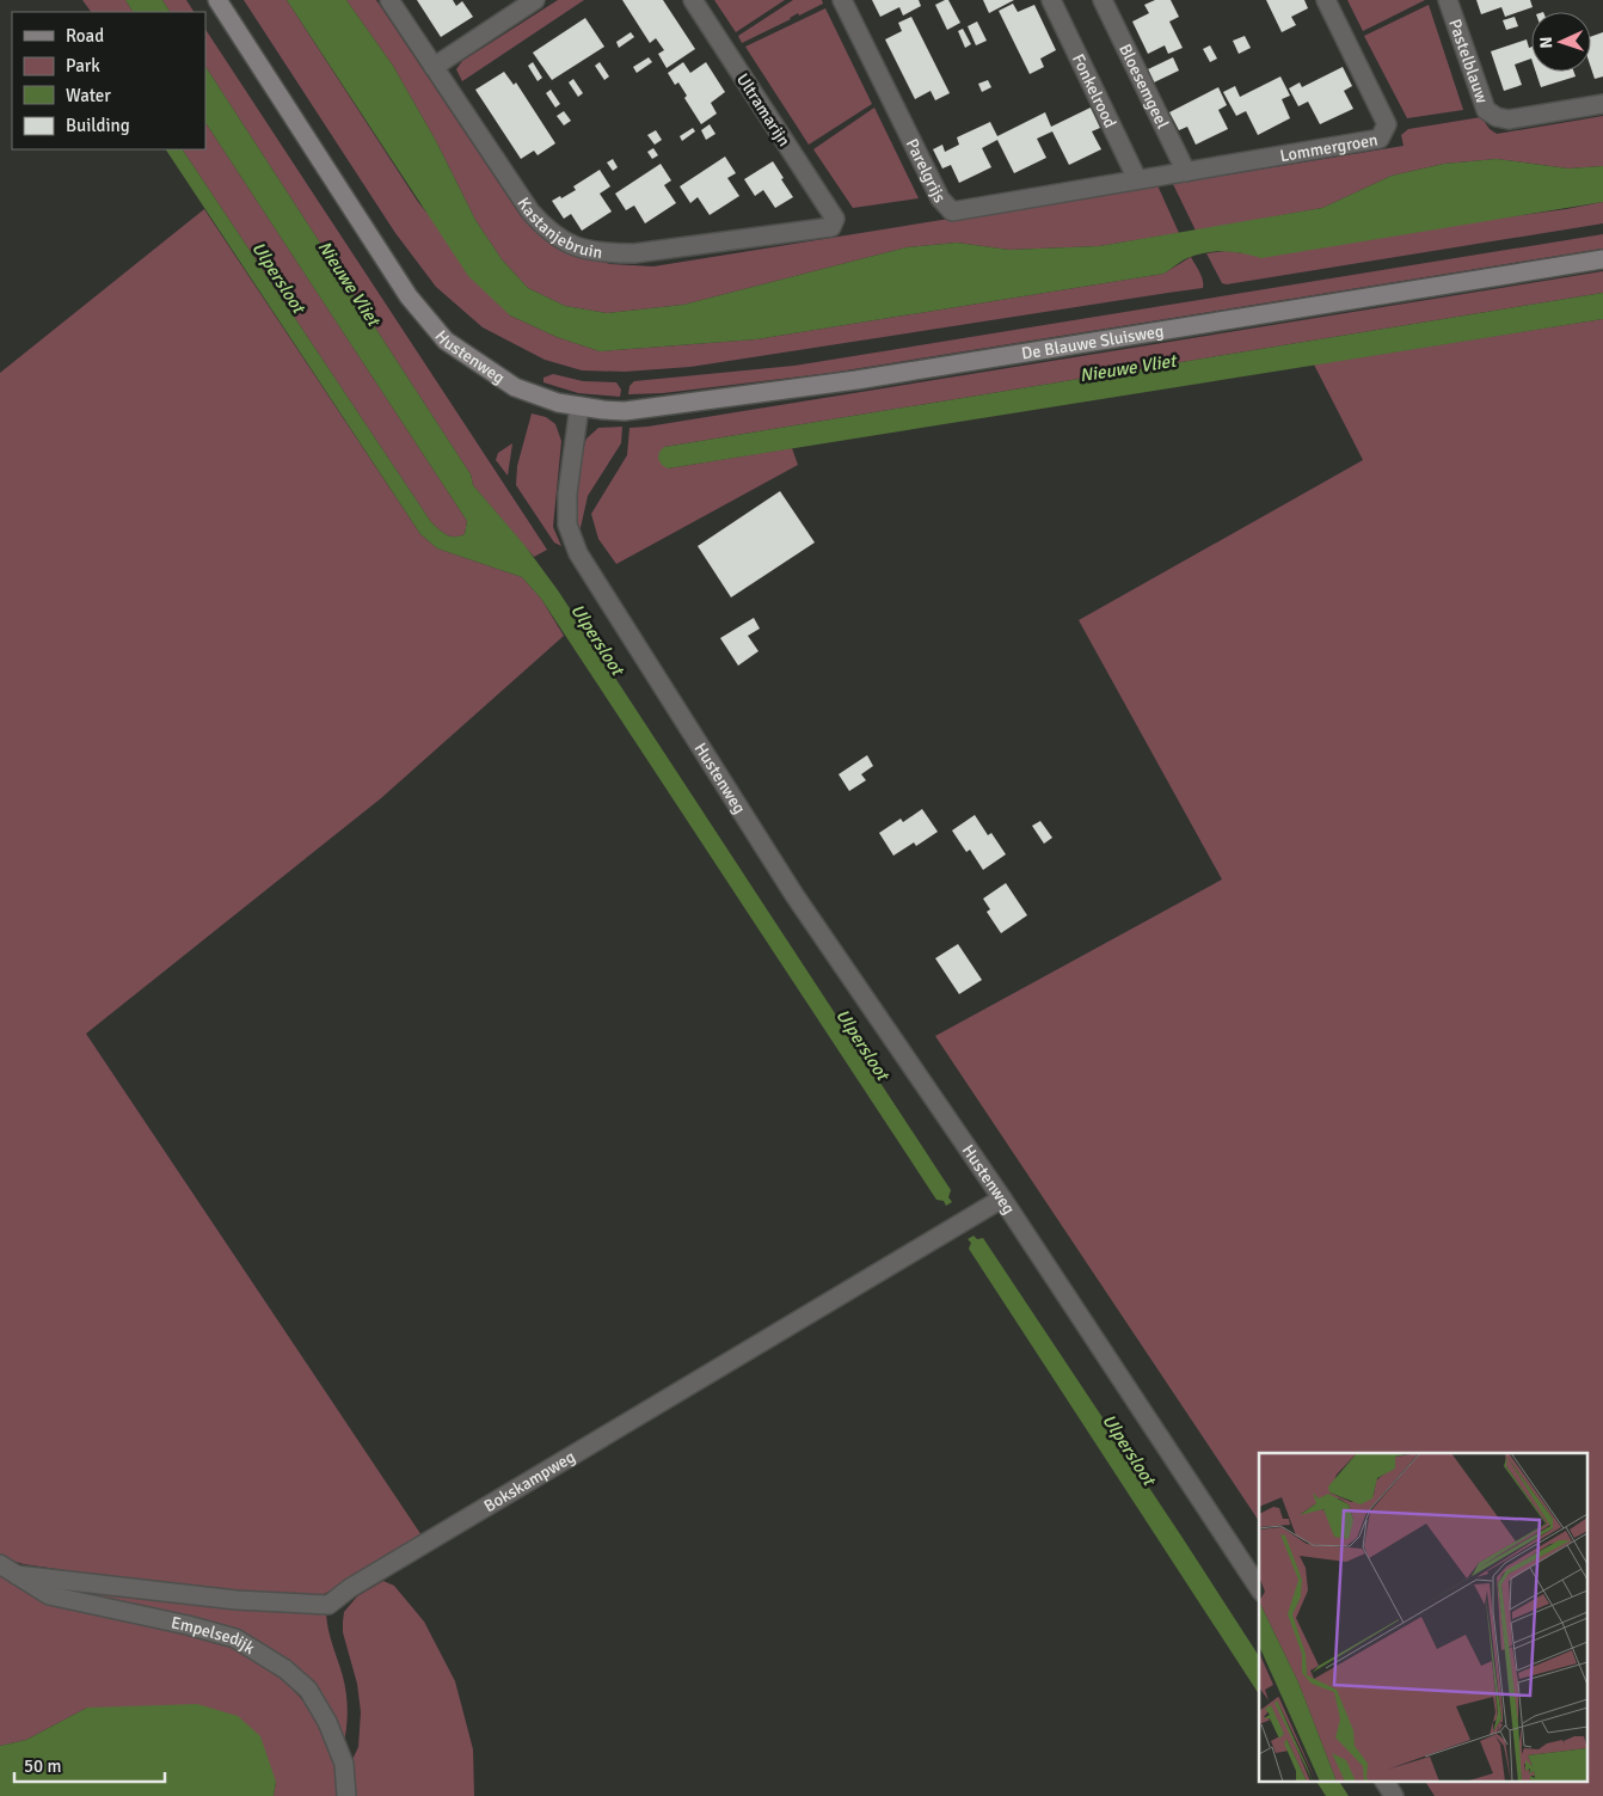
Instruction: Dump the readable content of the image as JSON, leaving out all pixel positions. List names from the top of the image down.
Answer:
{
  "streets": {
    "main road": ["De Blauwe Sluisweg", "Hustenweg"],
    "street": [
      "Pastelblauw",
      "Bloesemgeel",
      "Fonkelrood",
      "Ultramarijn",
      "Lommergroen",
      "Parelgrijs",
      "Kastanjebruin",
      "Bokskampweg",
      "Empelsedijk"
    ]
  },
  "crossings": [
    ["Bloesemgeel", "Lommergroen"],
    ["Fonkelrood", "Parelgrijs"],
    ["Ultramarijn", "Kastanjebruin"],
    ["Lommergroen", "Parelgrijs"],
    ["De Blauwe Sluisweg", "Hustenweg"],
    ["Hustenweg", "Bokskampweg"],
    ["Bokskampweg", "Empelsedijk"]
  ],
  "water": ["Ulpersloot", "Nieuwe Vliet"],
  "legend": [
    "Road",
    "Park",
    "Water",
    "Building"
  ],
  "scale_bar": "50 m",
  "north": "left"
}
